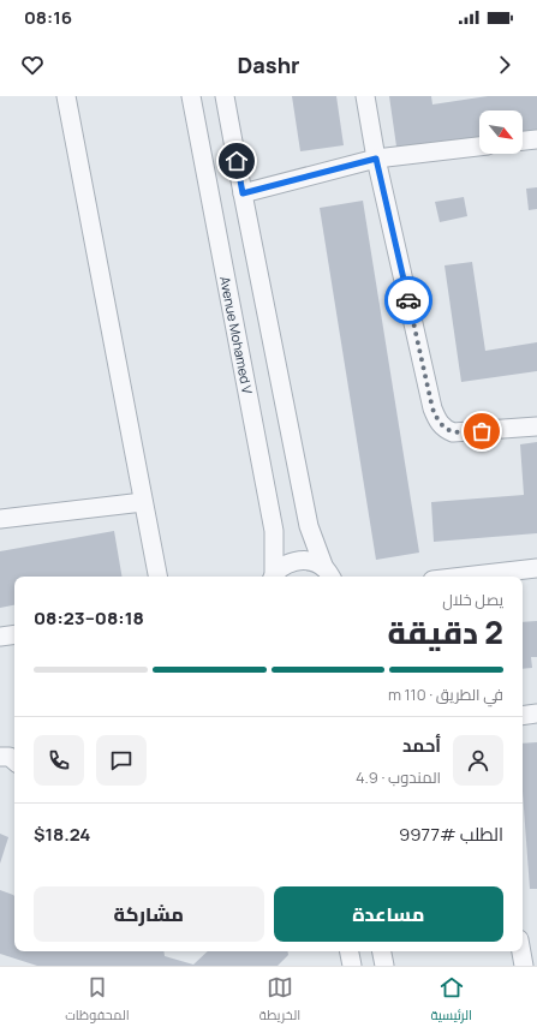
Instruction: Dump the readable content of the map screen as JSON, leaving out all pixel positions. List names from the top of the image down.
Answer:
{
  "streets": {
    "street": ["Avenue Mohamed V"]
  },
  "north": "bottom right",
  "page": {
    "status": "08:16",
    "header": "Dashr",
    "heading": ["2 دقيقة", "يصل خلال", "08:18–08:23"],
    "panel": [
      "أحمد",
      "المندوب · 4.9",
      "الطلب #9977",
      "$18.24"
    ],
    "bar": "في الطريق · 110 m",
    "buttons": ["مساعدة", "مشاركة"],
    "tabs": ["الرئيسية", "الخريطة", "المحفوظات"]
  }
}
